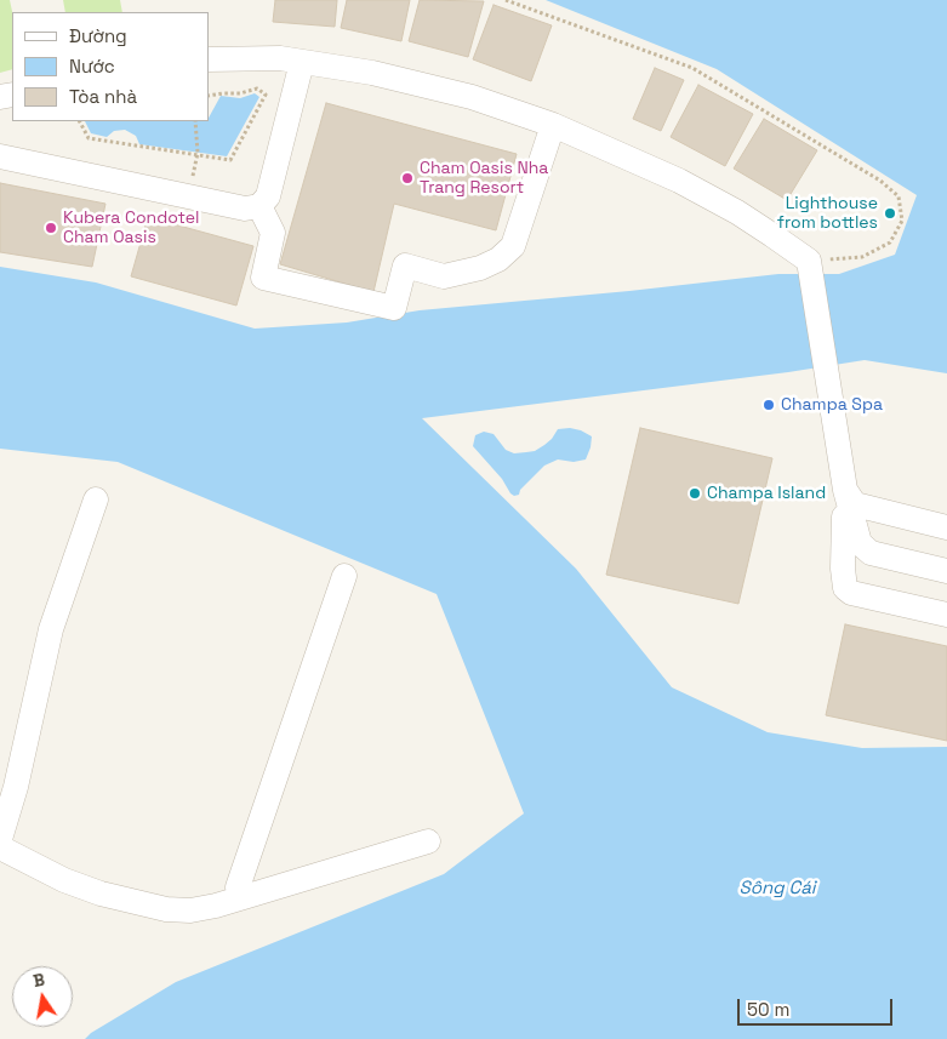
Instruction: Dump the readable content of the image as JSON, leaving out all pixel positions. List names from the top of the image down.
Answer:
{
  "water": ["Sông Cái"],
  "places": [
    "Cham Oasis Nha Trang Resort",
    "Lighthouse from bottles",
    "Kubera Condotel Cham Oasis",
    "Champa Spa",
    "Champa Island"
  ],
  "legend": ["Đường", "Nước", "Tòa nhà"],
  "scale_bar": "50 m",
  "north": "top"
}
